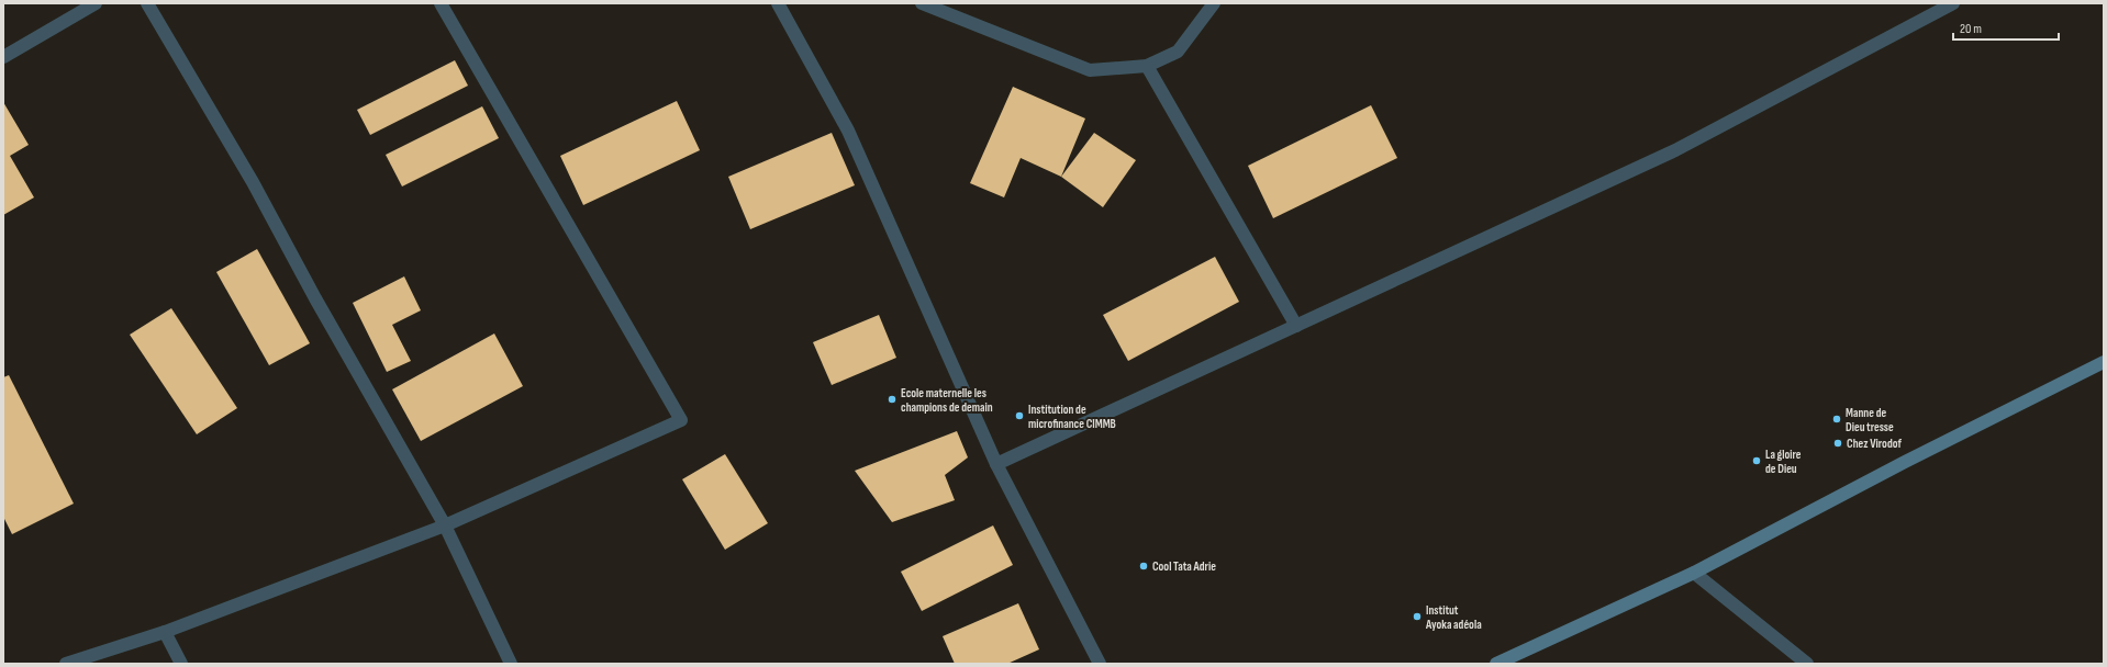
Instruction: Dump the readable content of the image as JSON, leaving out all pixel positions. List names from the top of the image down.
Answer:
{
  "places": [
    "Ecole maternelle les champions de demain",
    "Institution de microfinance CIMMB",
    "Manne de Dieu tresse",
    "Chez Virodof",
    "La gloire de Dieu",
    "Cool Tata Adrie",
    "Institut Ayoka adéola"
  ],
  "scale_bar": "20 m"
}
